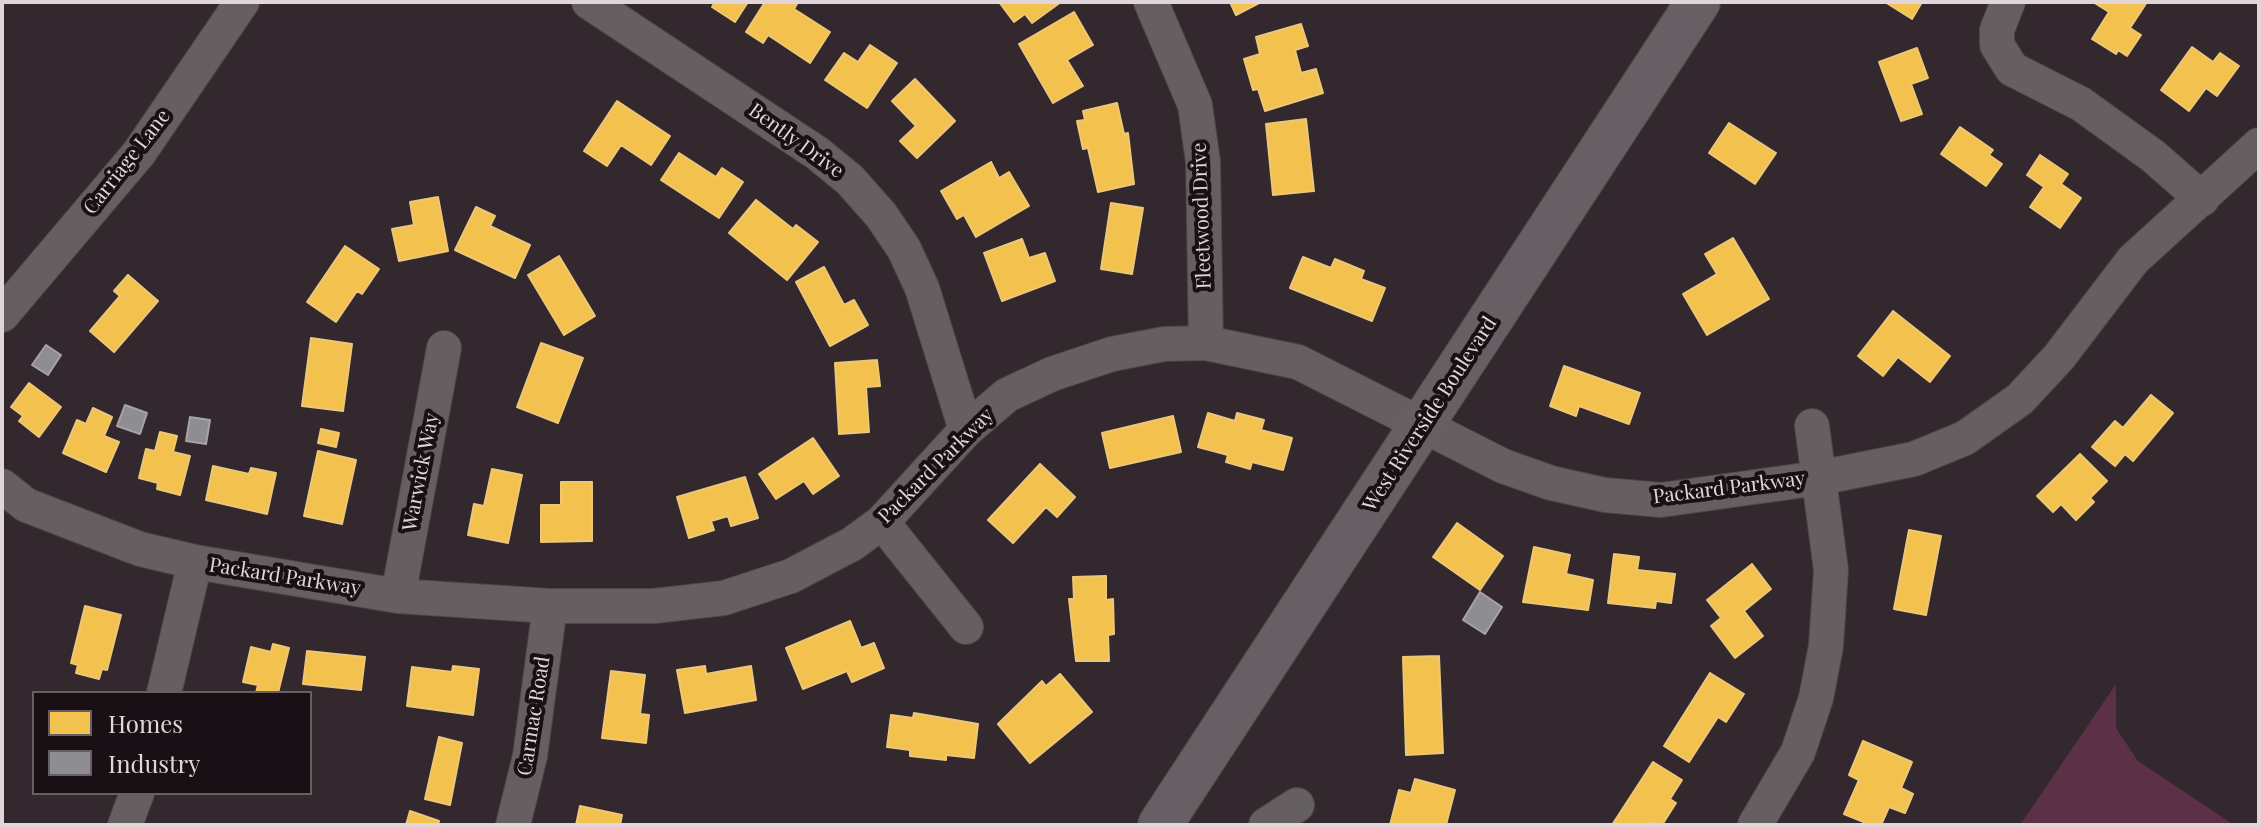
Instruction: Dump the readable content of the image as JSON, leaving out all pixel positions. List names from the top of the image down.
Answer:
{
  "streets": {
    "main road": ["West Riverside Boulevard"],
    "street": [
      "Bently Drive",
      "Carriage Lane",
      "Fleetwood Drive",
      "Packard Parkway",
      "Warwick Way",
      "Carmac Road"
    ]
  },
  "crossings": [
    ["Bently Drive", "Packard Parkway"],
    ["Fleetwood Drive", "Packard Parkway"],
    ["West Riverside Boulevard", "Packard Parkway"],
    ["Packard Parkway", "Warwick Way"],
    ["Packard Parkway", "Carmac Road"]
  ],
  "legend": ["Homes", "Industry"]
}
